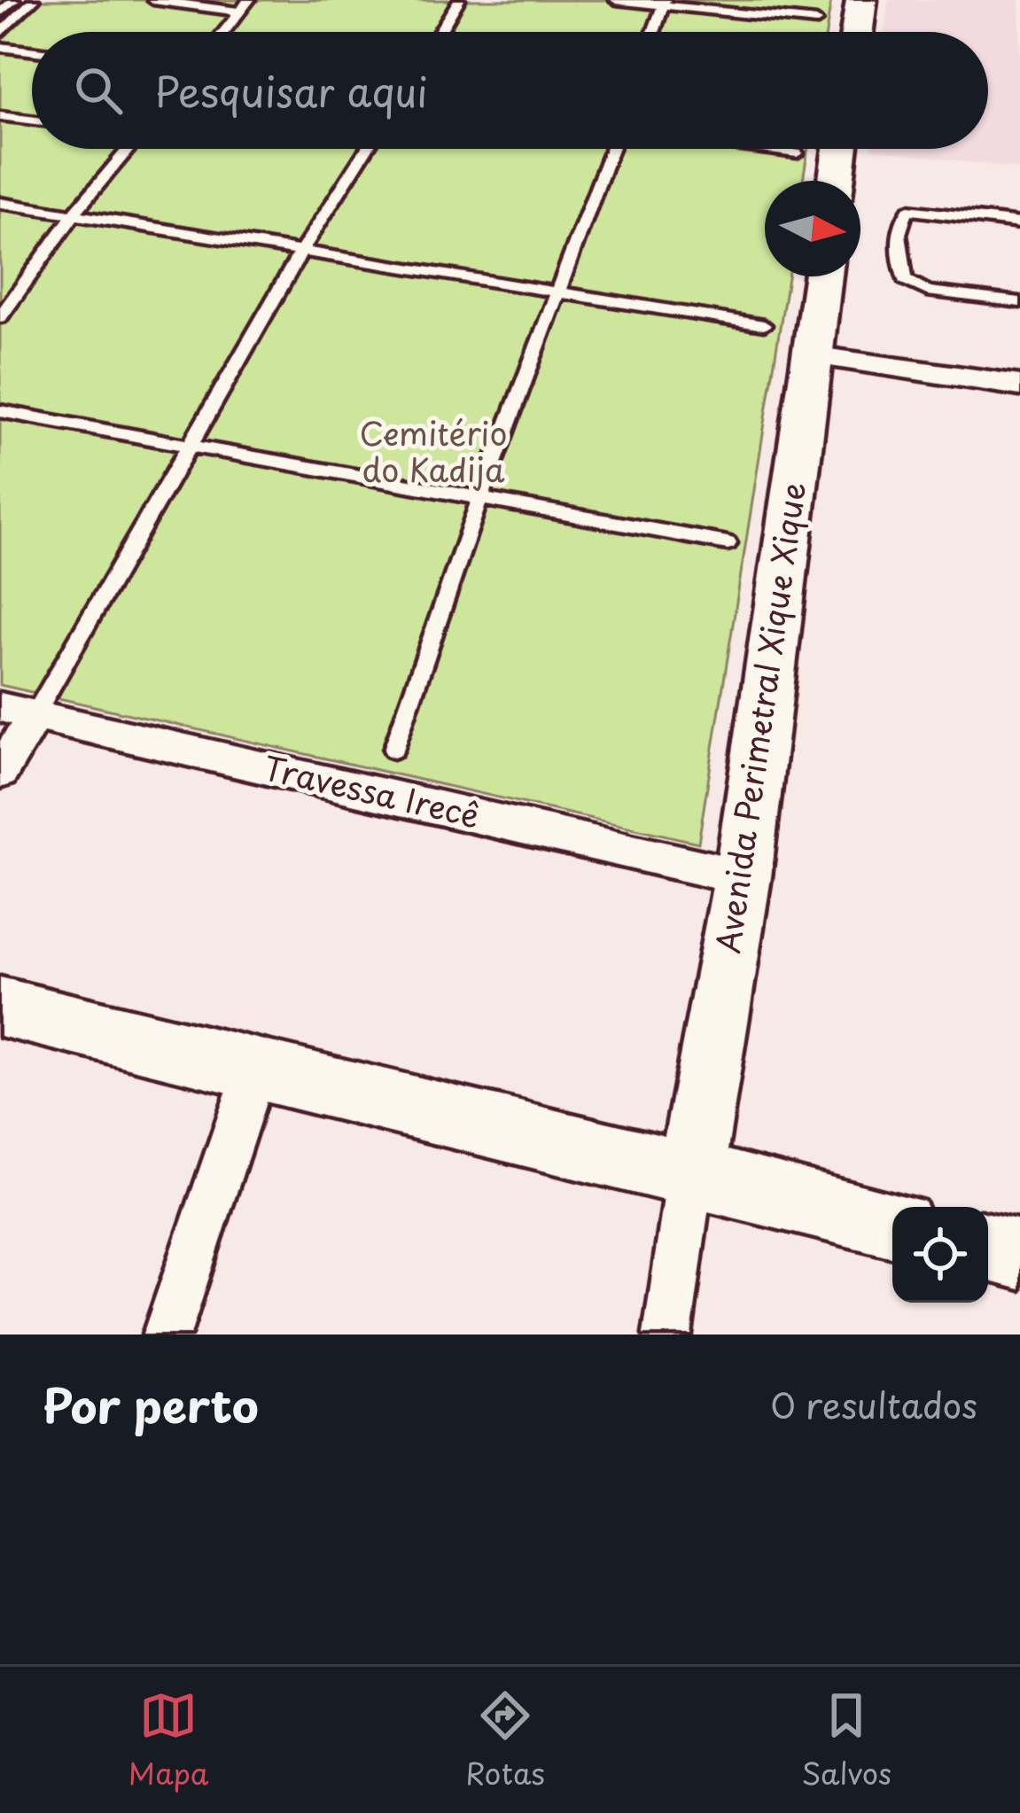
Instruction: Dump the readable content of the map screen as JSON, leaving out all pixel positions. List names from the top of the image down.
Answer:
{
  "streets": {
    "main road": ["Avenida Perimetral Xique Xique"],
    "street": ["Travessa Irecê"]
  },
  "crossings": [
    ["Avenida Perimetral Xique Xique", "Travessa Irecê"]
  ],
  "parks": ["Cemitério do Kadija"],
  "north": "right",
  "page": {
    "search": "Pesquisar aqui",
    "heading": ["Por perto", "0 resultados"],
    "nav": ["Mapa", "Rotas", "Salvos"]
  }
}
